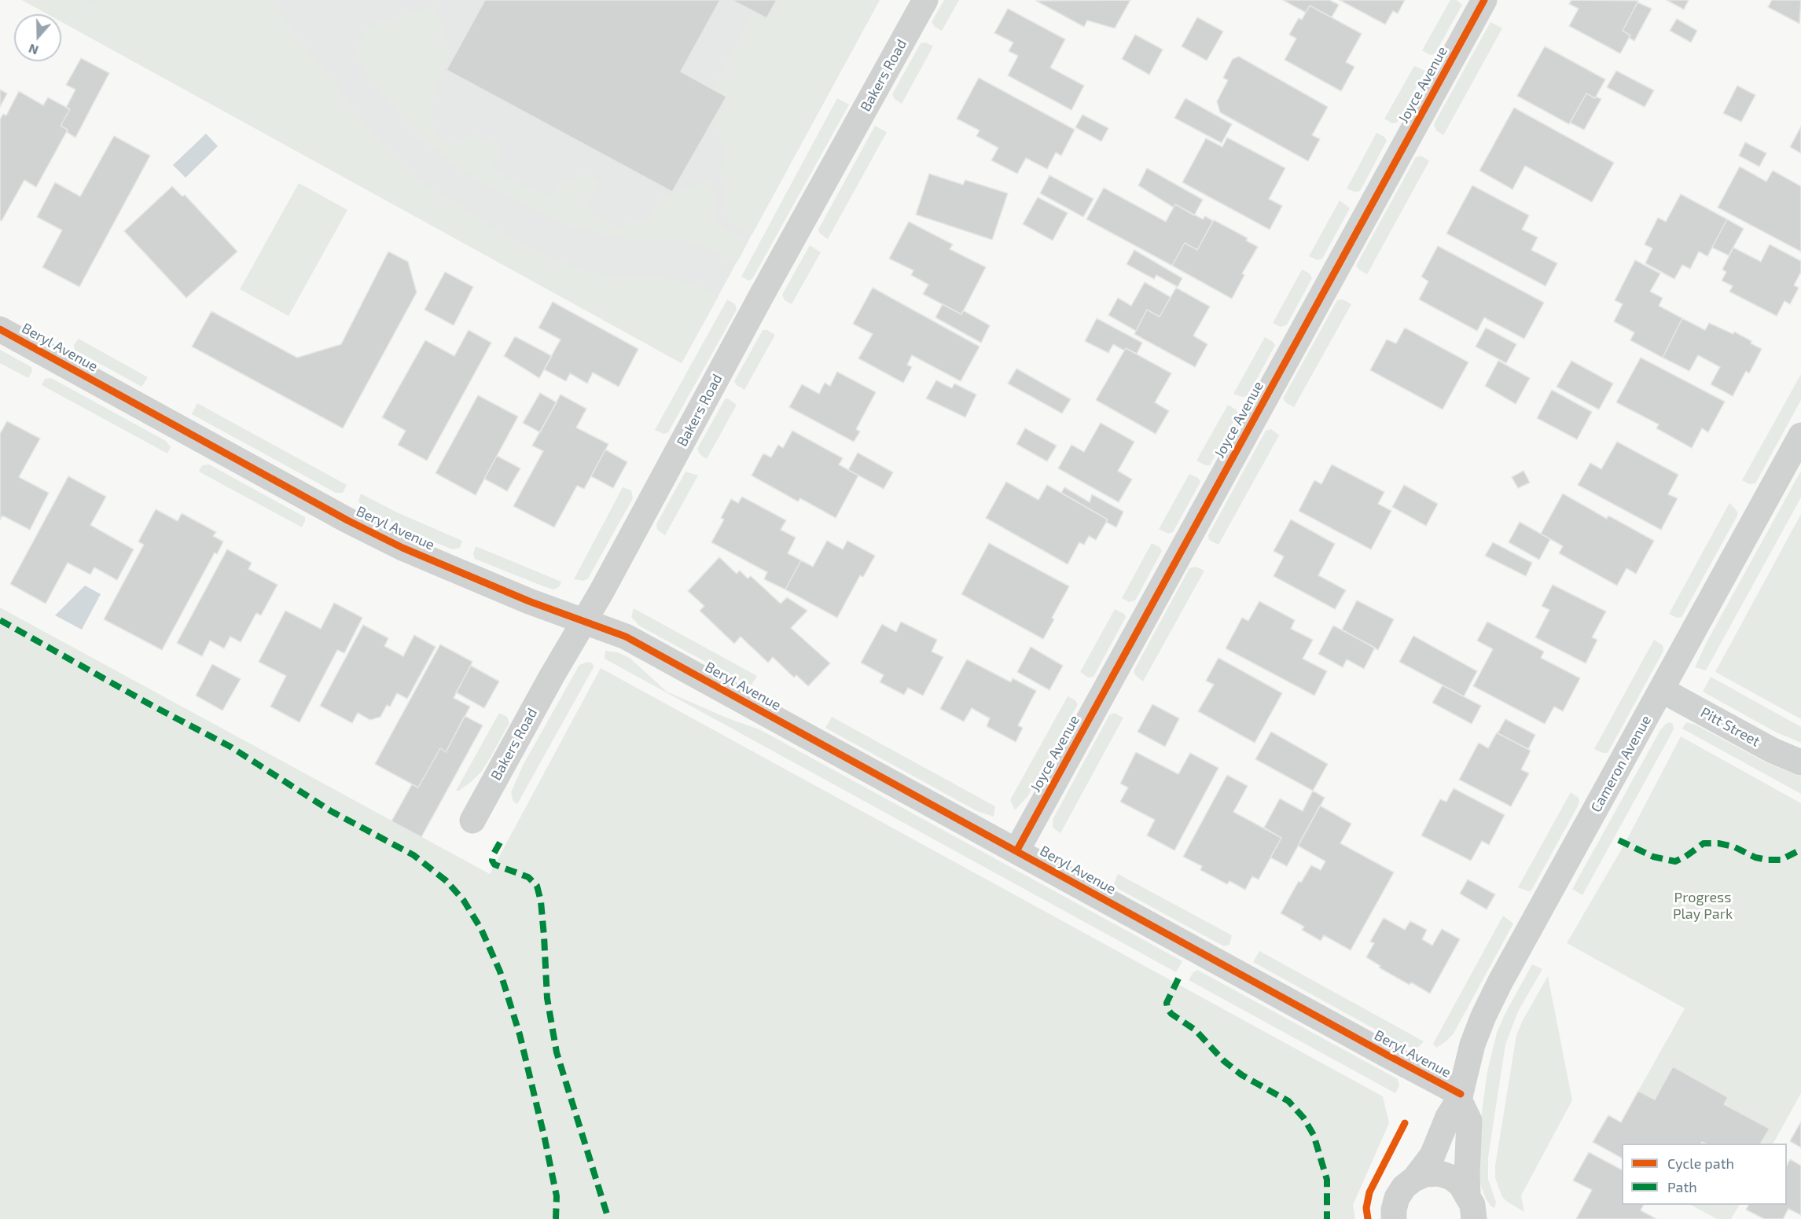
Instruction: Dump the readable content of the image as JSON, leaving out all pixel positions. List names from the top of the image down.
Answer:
{
  "streets": {
    "street": [
      "Bakers Road",
      "Joyce Avenue",
      "Beryl Avenue",
      "Pitt Street",
      "Cameron Avenue"
    ]
  },
  "crossings": [
    ["Bakers Road", "Beryl Avenue"],
    ["Joyce Avenue", "Beryl Avenue"],
    ["Beryl Avenue", "Cameron Avenue"],
    ["Pitt Street", "Cameron Avenue"]
  ],
  "parks": ["Progress Play Park"],
  "legend": ["Cycle path", "Path"],
  "north": "bottom"
}
